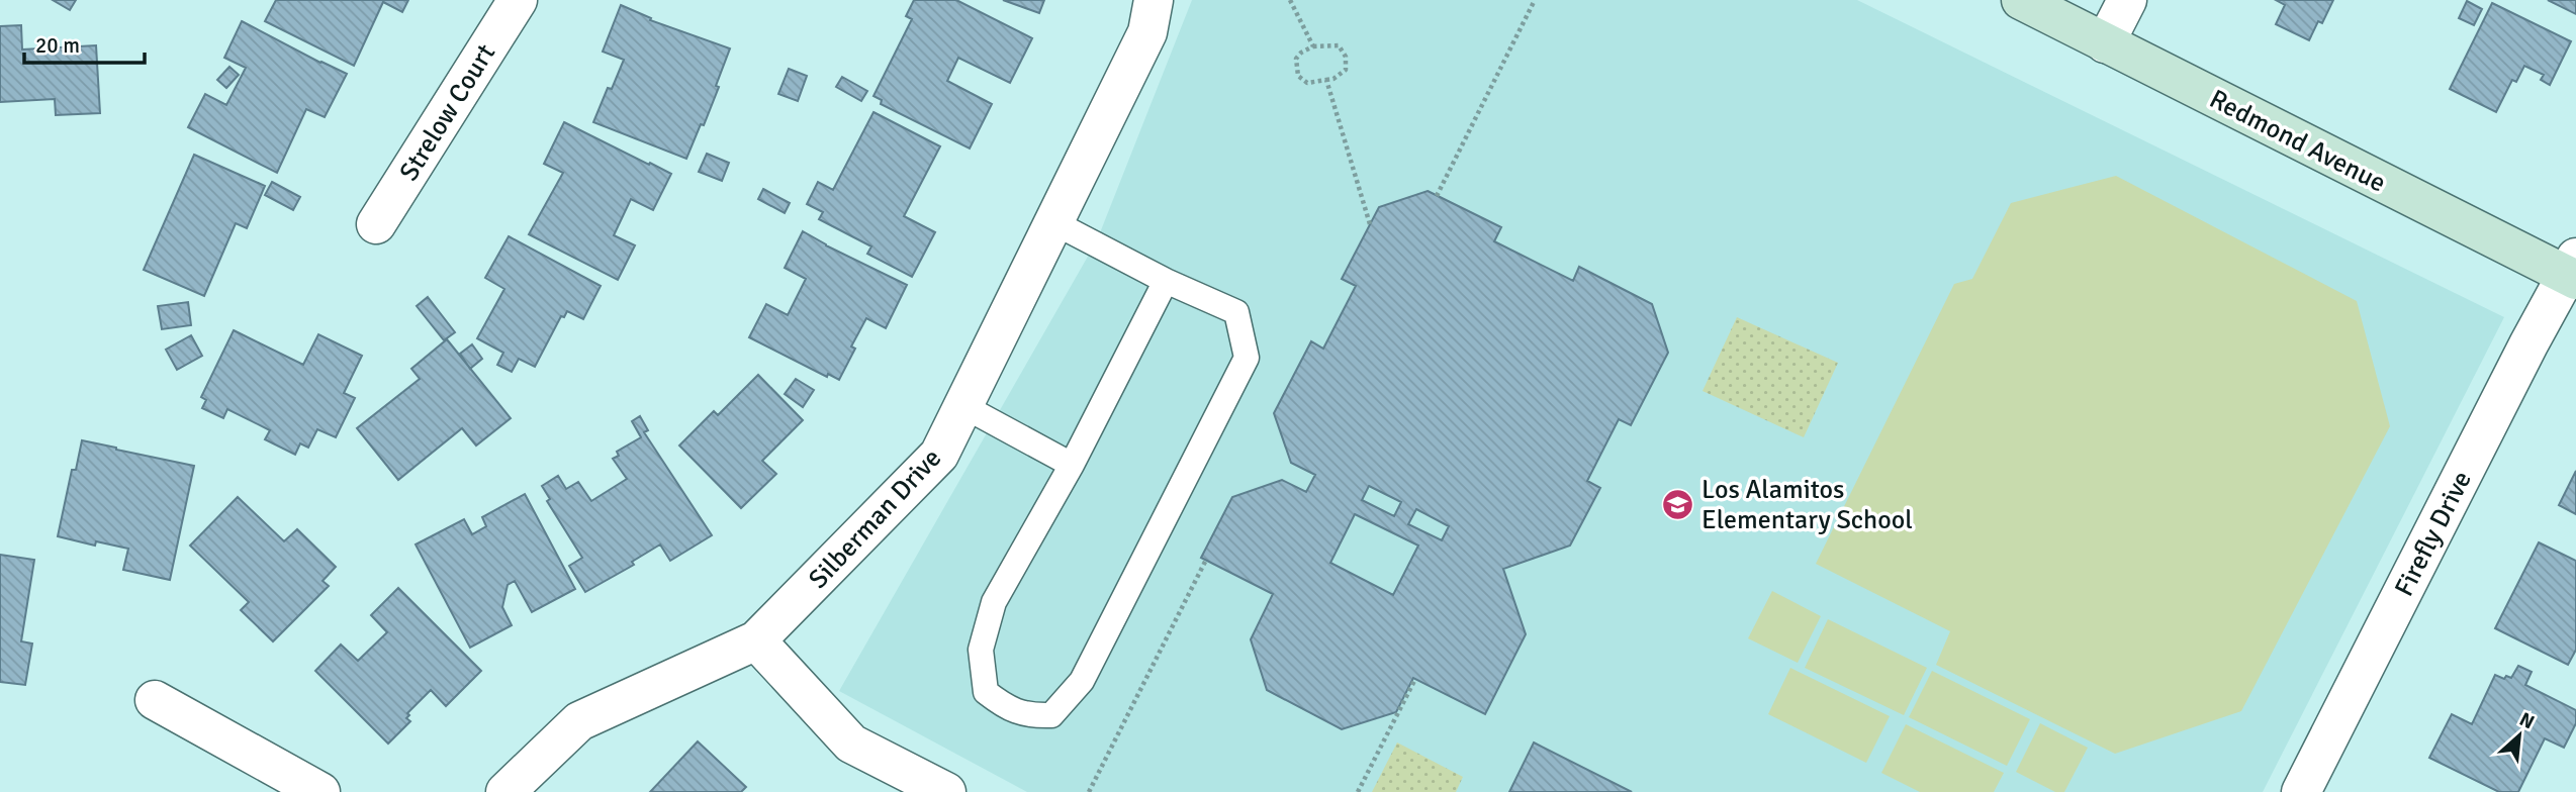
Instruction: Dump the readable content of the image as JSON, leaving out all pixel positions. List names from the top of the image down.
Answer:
{
  "streets": {
    "street": [
      "Strelow Court",
      "Redmond Avenue",
      "Silberman Drive",
      "Firefly Drive"
    ]
  },
  "crossings": [
    ["Redmond Avenue", "Firefly Drive"]
  ],
  "places": {
    "school or university": ["Los Alamitos Elementary School"]
  },
  "scale_bar": "20 m",
  "north": "top right"
}
